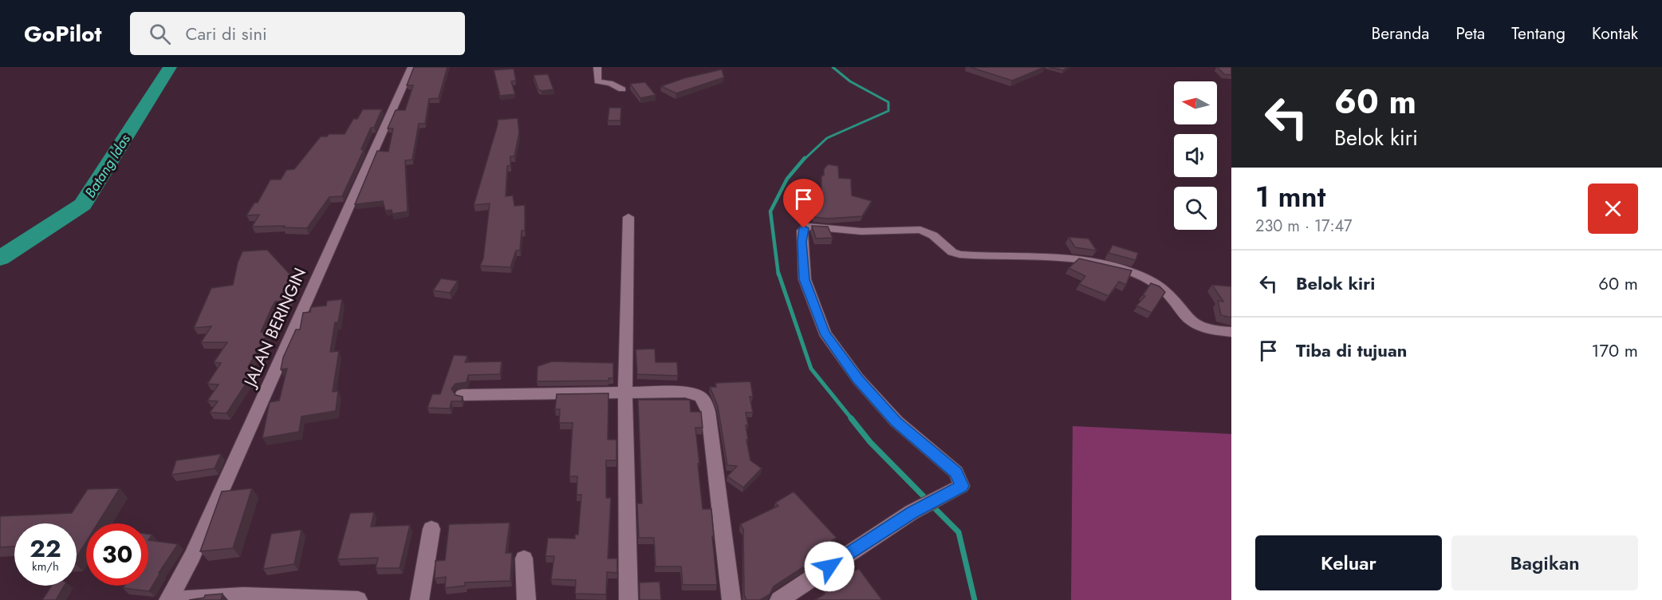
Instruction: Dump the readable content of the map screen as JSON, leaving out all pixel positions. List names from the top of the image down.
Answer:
{
  "streets": {
    "street": ["JALAN BERINGIN"]
  },
  "water": ["Batang Idas"],
  "north": "left",
  "page": {
    "header": "GoPilot",
    "search": "Cari di sini",
    "nav": [
      "Beranda",
      "Peta",
      "Tentang",
      "Kontak"
    ],
    "turn": ["60 m", "Belok kiri"],
    "heading": ["1 mnt", "230 m · 17:47"],
    "list": [
      {
        "name": "Belok kiri",
        "value": "60 m"
      },
      {
        "name": "Tiba di tujuan",
        "value": "170 m"
      }
    ],
    "speed": "22 km/h",
    "limit": "30",
    "buttons": ["Keluar", "Bagikan"]
  }
}
